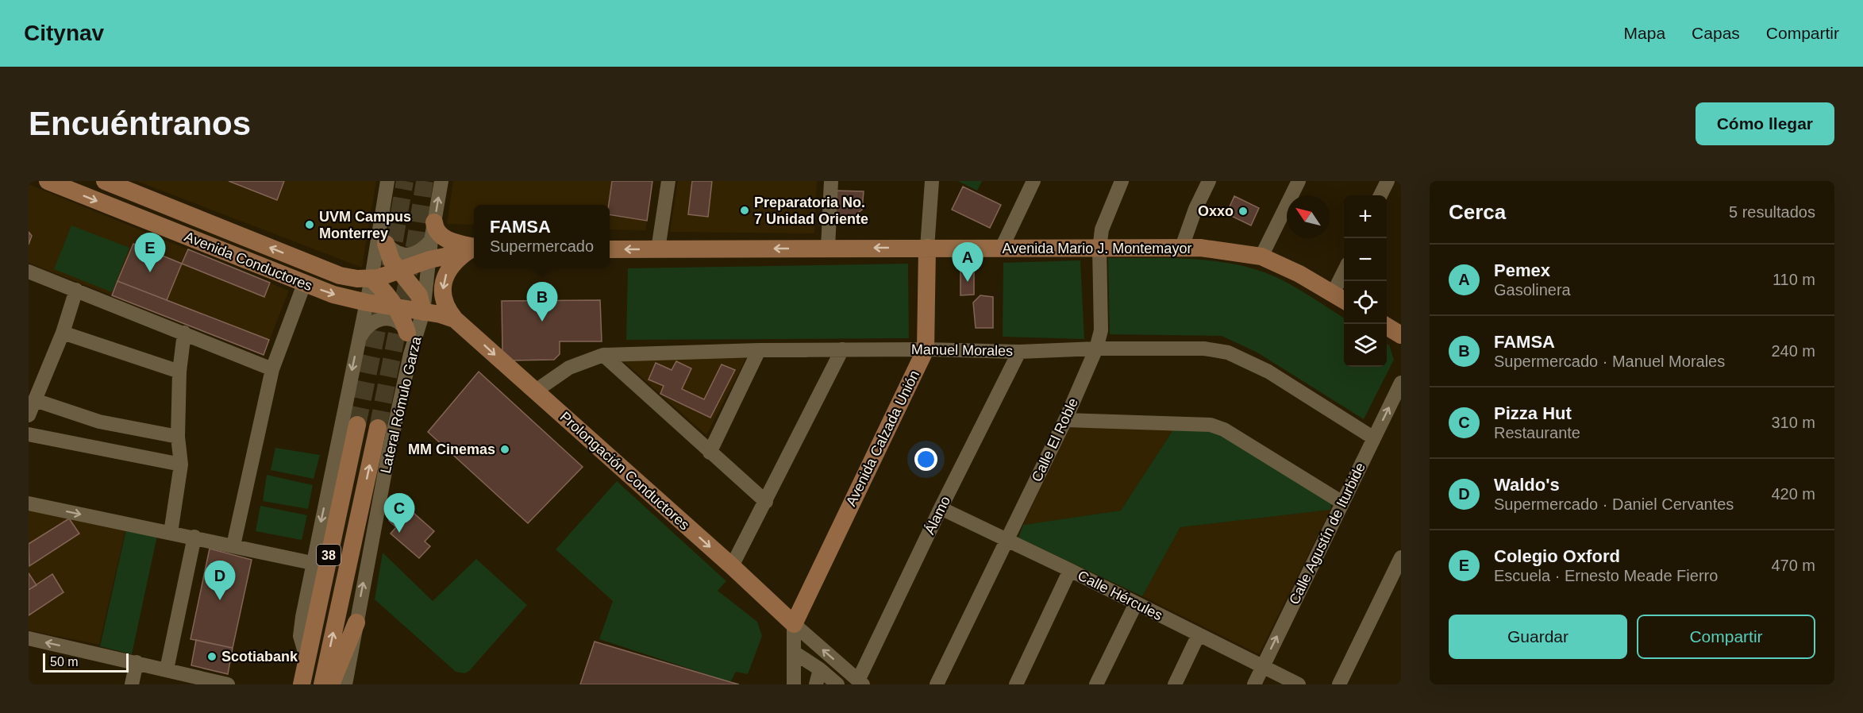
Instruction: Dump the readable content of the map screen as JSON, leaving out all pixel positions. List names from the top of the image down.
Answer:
{
  "streets": {
    "main road": [
      "Avenida Mario J. Montemayor",
      "Avenida Conductores",
      "Avenida Calzada Unión",
      "Prolongación Conductores",
      "38"
    ],
    "street": [
      "Manuel Morales",
      "Lateral Rómulo Garza",
      "Calle El Roble",
      "Álamo",
      "Calle Agustín de Iturbide",
      "Calle Hércules"
    ]
  },
  "crossings": [
    ["Avenida Mario J. Montemayor", "Avenida Calzada Unión"],
    ["Avenida Mario J. Montemayor", "Calle El Roble"],
    ["Avenida Conductores", "Prolongación Conductores"],
    ["Manuel Morales", "Avenida Calzada Unión"],
    ["Manuel Morales", "Calle El Roble"],
    ["Manuel Morales", "Prolongación Conductores"],
    ["Manuel Morales", "Álamo"],
    ["Manuel Morales", "Calle Agustín de Iturbide"],
    ["Avenida Calzada Unión", "Prolongación Conductores"],
    ["Calle El Roble", "Calle Hércules"],
    ["Álamo", "Calle Hércules"],
    ["Calle Agustín de Iturbide", "Calle Hércules"]
  ],
  "one_way": ["Avenida Mario J. Montemayor", "Prolongación Conductores"],
  "places": [
    "Preparatoria No. 7 Unidad Oriente",
    "Oxxo",
    "UVM Campus Monterrey",
    "MM Cinemas",
    "Scotiabank"
  ],
  "scale_bar": "50 m",
  "north": "top left",
  "page": {
    "header": "Citynav",
    "nav": ["Mapa", "Capas", "Compartir"],
    "buttons": [
      "Cómo llegar",
      ["Guardar", "Compartir"]
    ],
    "title": "Encuéntranos",
    "heading": ["Cerca", "5 resultados"],
    "map_buttons": ["+", "−"],
    "popup": ["FAMSA", "Supermercado"],
    "pins": [
      "E",
      "A",
      "B",
      "C",
      "D"
    ],
    "list": [
      {
        "mark": "A",
        "name": "Pemex",
        "note": "Gasolinera",
        "value": "110 m"
      },
      {
        "mark": "B",
        "name": "FAMSA",
        "note": "Supermercado · Manuel Morales",
        "value": "240 m"
      },
      {
        "mark": "C",
        "name": "Pizza Hut",
        "note": "Restaurante",
        "value": "310 m"
      },
      {
        "mark": "D",
        "name": "Waldo's",
        "note": "Supermercado · Daniel Cervantes",
        "value": "420 m"
      },
      {
        "mark": "E",
        "name": "Colegio Oxford",
        "note": "Escuela · Ernesto Meade Fierro",
        "value": "470 m"
      }
    ],
    "scale": "50 m"
  }
}
